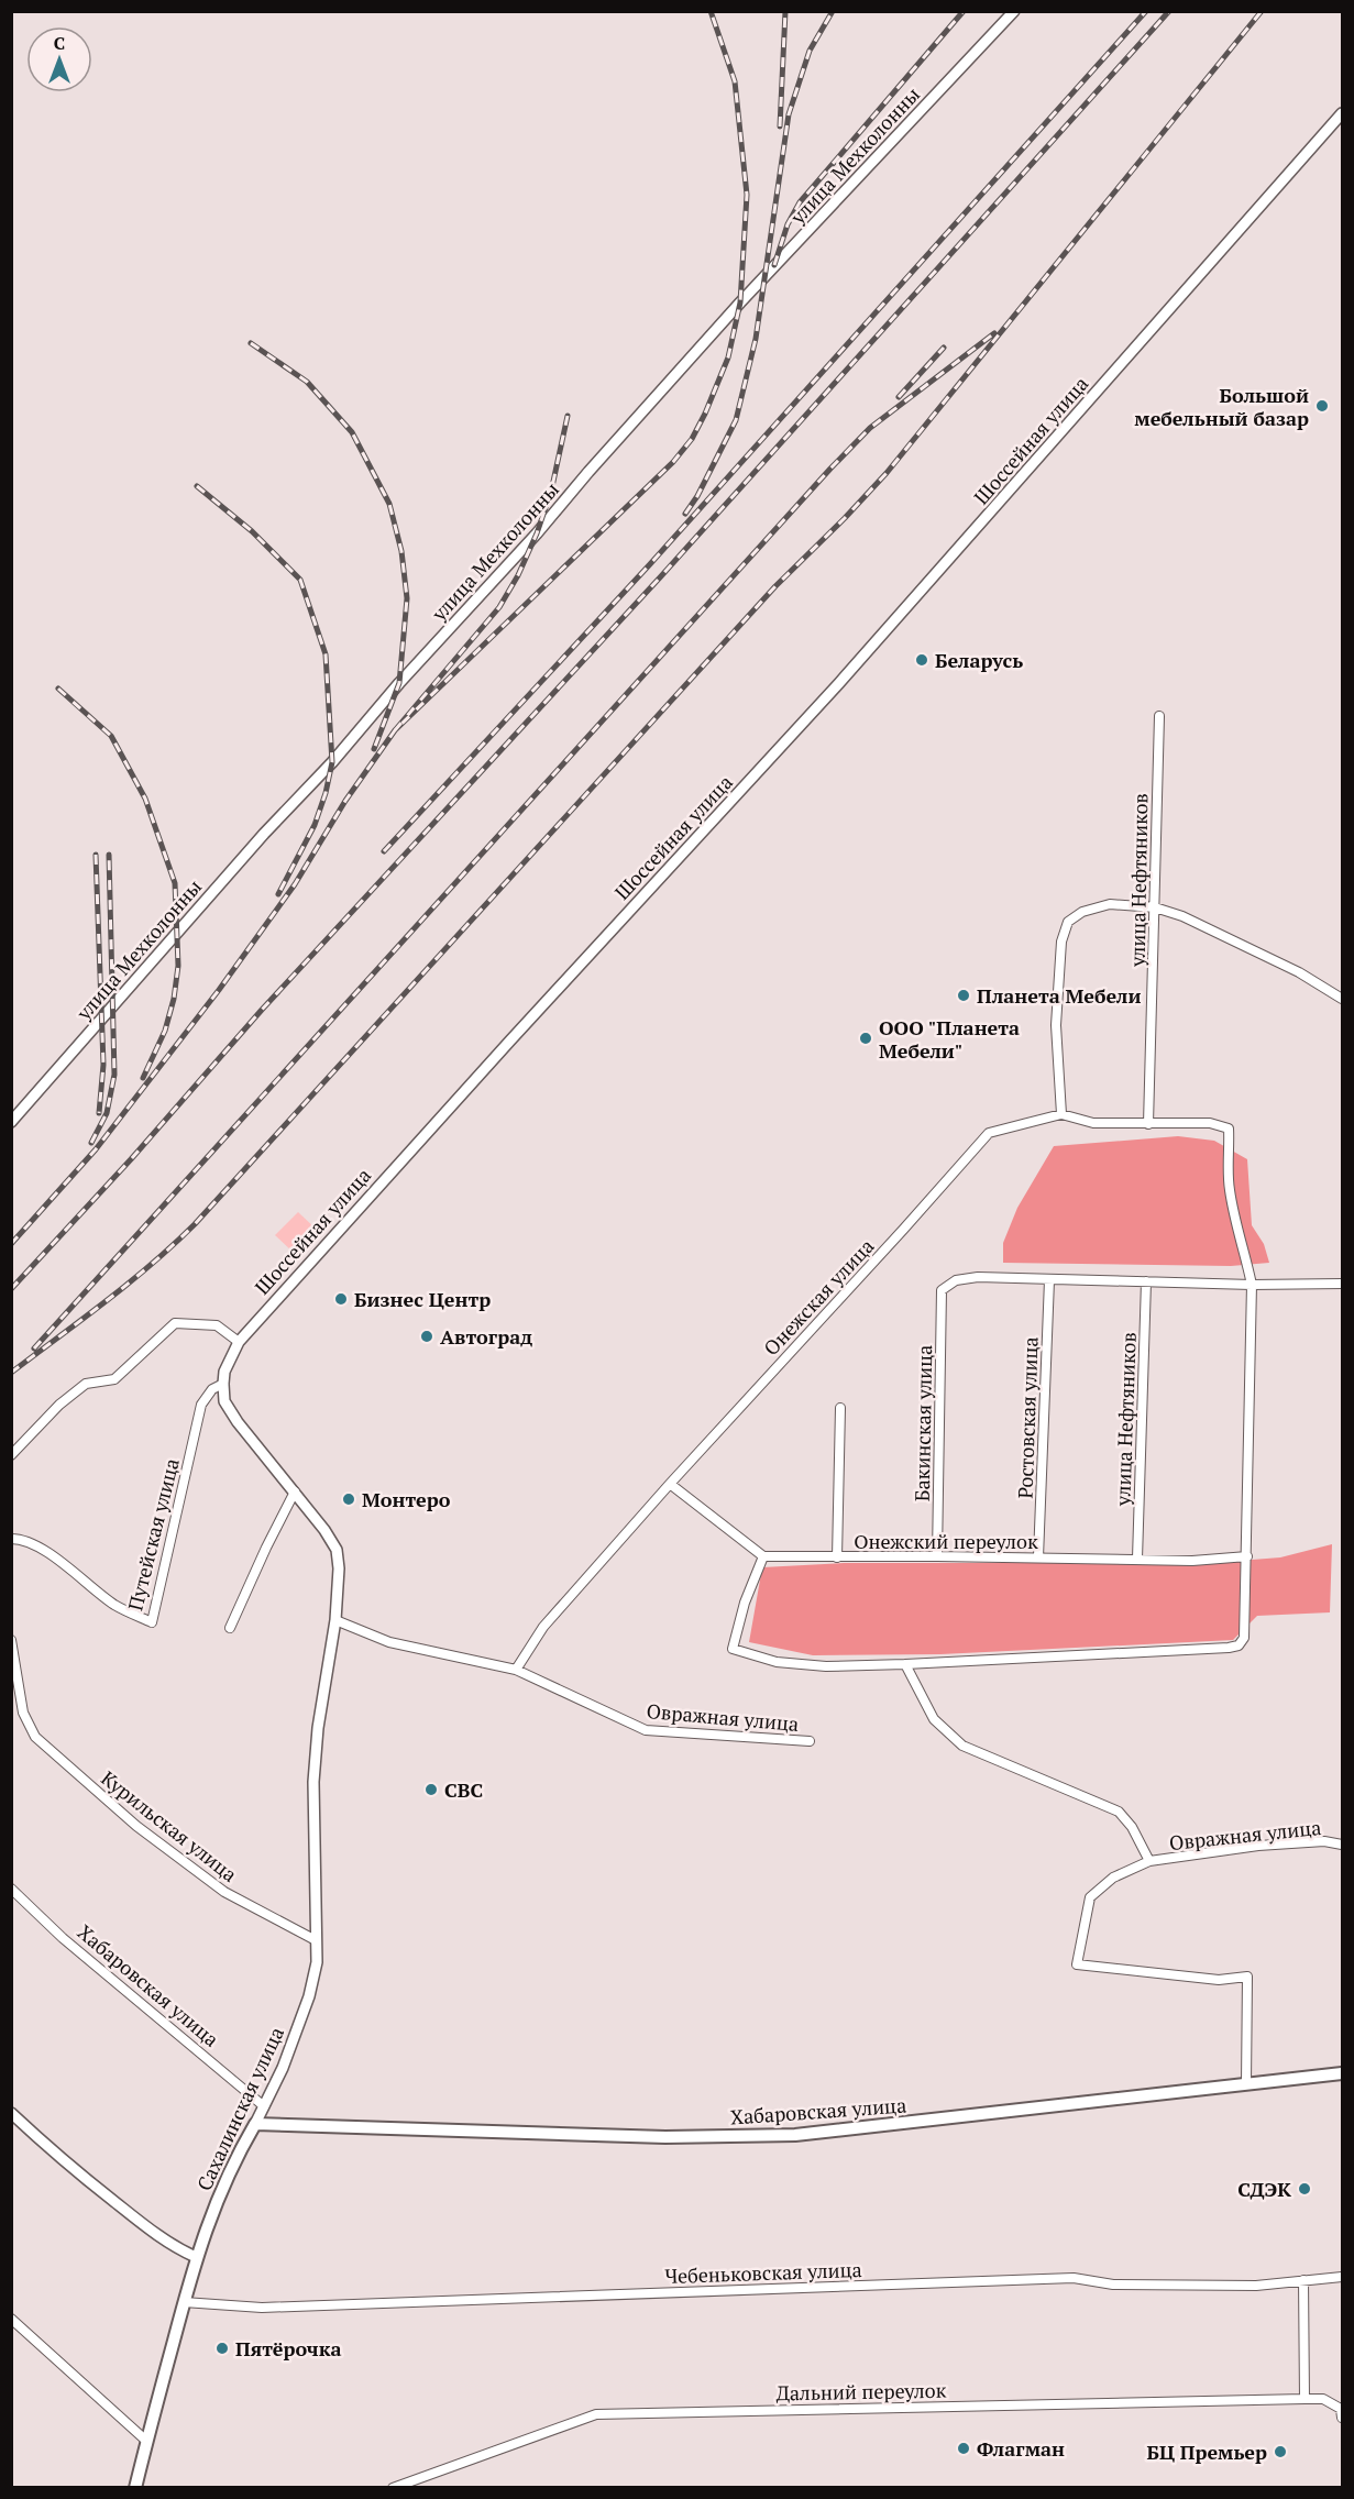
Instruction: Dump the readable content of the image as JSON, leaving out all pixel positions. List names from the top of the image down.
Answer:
{
  "streets": {
    "main road": ["Хабаровская улица", "Сахалинская улица"],
    "street": [
      "улица Мехколонны",
      "Шоссейная улица",
      "улица Нефтяников",
      "Онежская улица",
      "Ростовская улица",
      "Бакинская улица",
      "Путейская улица",
      "Онежский переулок",
      "Овражная улица",
      "Курильская улица",
      "Чебеньковская улица",
      "Дальний переулок"
    ]
  },
  "crossings": [
    ["Шоссейная улица", "Путейская улица"],
    ["улица Нефтяников", "Онежская улица"],
    ["улица Нефтяников", "Онежский переулок"],
    ["Онежская улица", "Овражная улица"],
    ["Ростовская улица", "Бакинская улица"],
    ["Ростовская улица", "Онежский переулок"],
    ["Бакинская улица", "Онежский переулок"],
    ["Овражная улица", "Хабаровская улица"],
    ["Овражная улица", "Сахалинская улица"],
    ["Курильская улица", "Сахалинская улица"],
    ["Хабаровская улица", "Сахалинская улица"],
    ["Сахалинская улица", "Чебеньковская улица"]
  ],
  "places": [
    "Большой мебельный базар",
    "Беларусь",
    "Планета Мебели",
    "ООО \"Планета Мебели\"",
    "Бизнес Центр",
    "Автоград",
    "Монтеро",
    "СВС",
    "СДЭК",
    "Пятёрочка",
    "Флагман",
    "БЦ Премьер"
  ],
  "north": "top"
}
